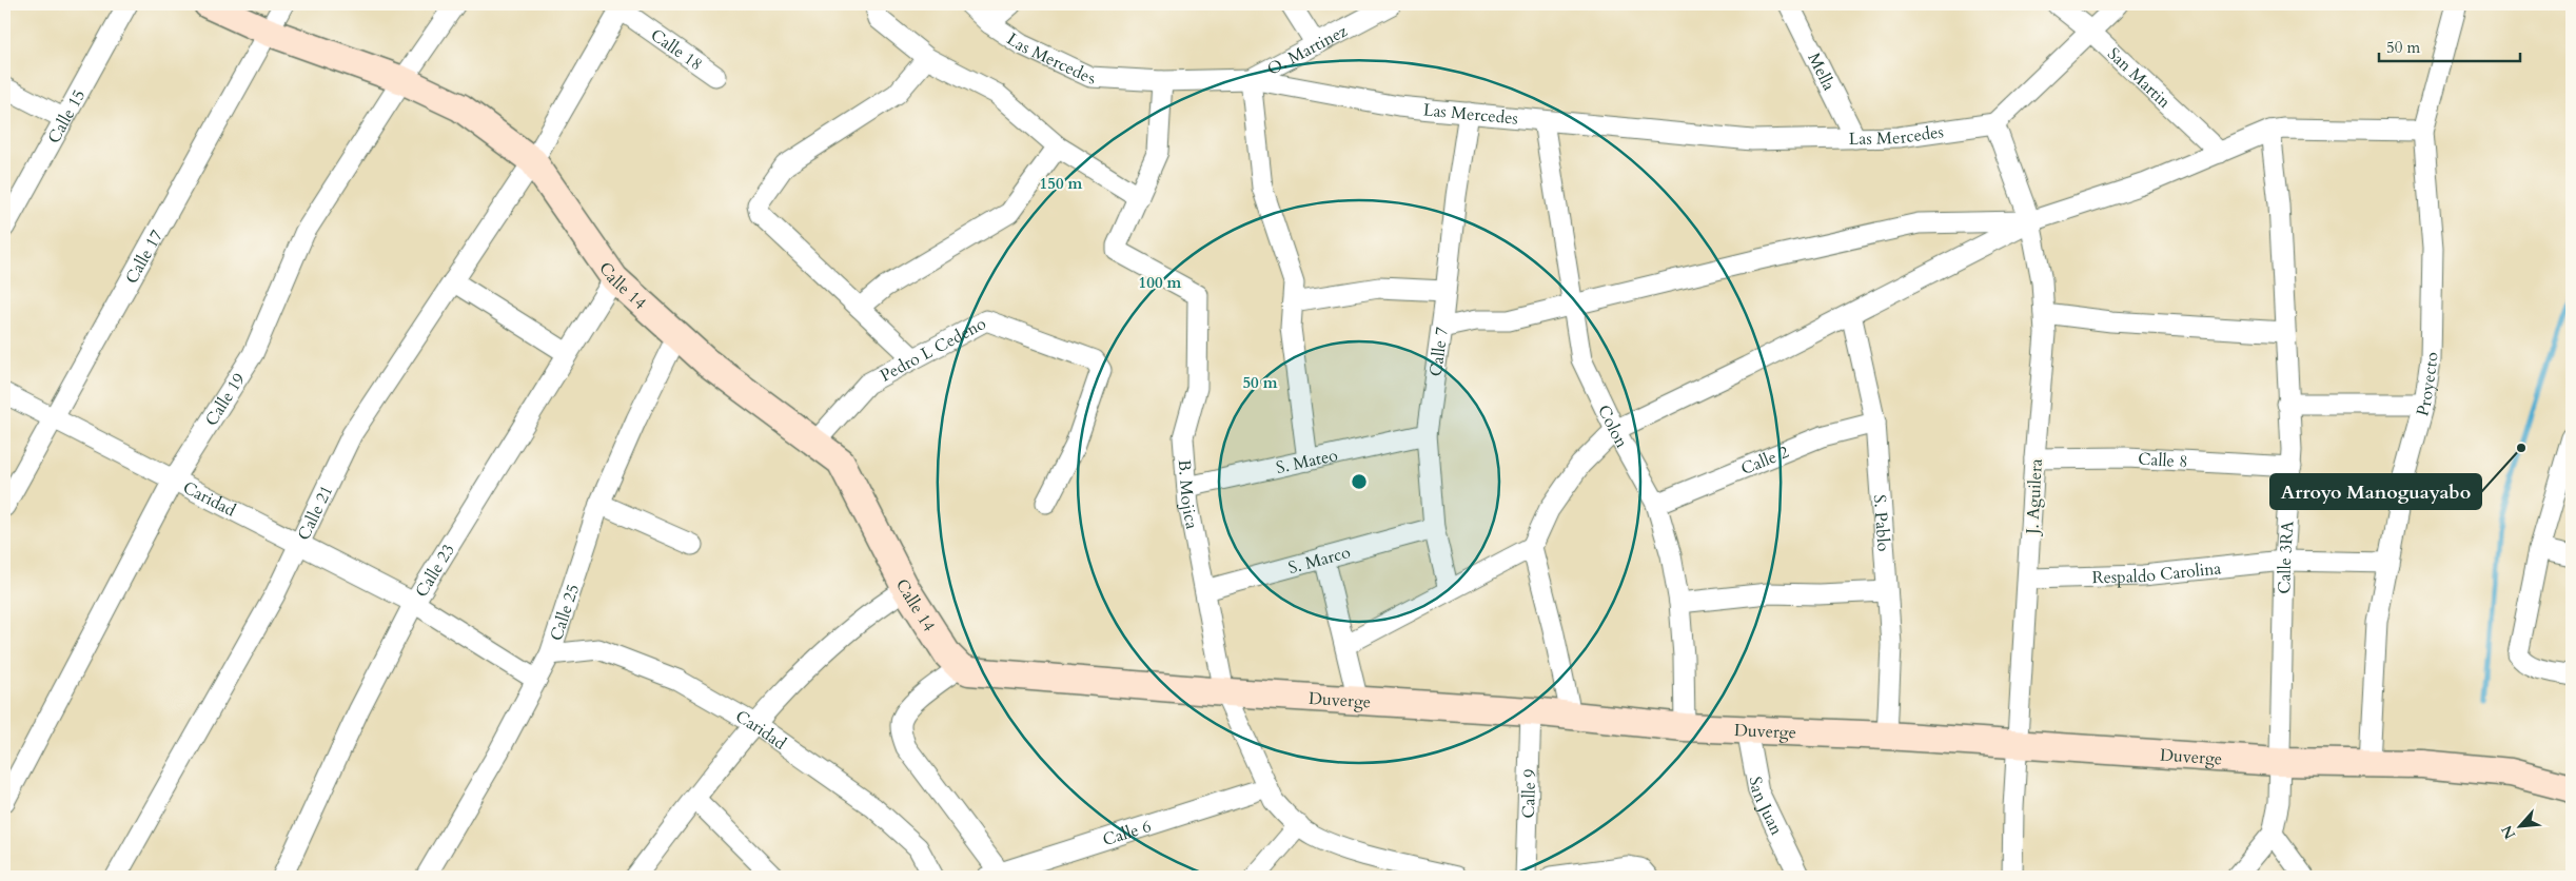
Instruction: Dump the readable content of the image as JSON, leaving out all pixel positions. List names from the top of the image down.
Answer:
{
  "streets": {
    "street": [
      "Calle 18",
      "O. Martinez",
      "Las Mercedes",
      "Mella",
      "San Martin",
      "Calle 15",
      "Calle 17",
      "Calle 14",
      "Pedro L Cedeno",
      "Calle 7",
      "Proyecto",
      "Calle 19",
      "Colon",
      "Calle 2",
      "Calle 8",
      "S. Mateo",
      "B. Mojica",
      "J. Aguilera",
      "Caridad",
      "Calle 21",
      "S. Pablo",
      "S. Marco",
      "Calle 3RA",
      "Calle 23",
      "Respaldo Carolina",
      "Calle 25",
      "Duverge",
      "Calle 9",
      "San Juan",
      "Calle 6"
    ]
  },
  "crossings": [
    ["Calle 18", "Calle 21"],
    ["O. Martinez", "Las Mercedes"],
    ["Las Mercedes", "Mella"],
    ["Las Mercedes", "Calle 7"],
    ["Las Mercedes", "Colon"],
    ["Las Mercedes", "J. Aguilera"],
    ["Calle 17", "Calle 14"],
    ["Calle 17", "Caridad"],
    ["Calle 14", "Pedro L Cedeno"],
    ["Calle 14", "Calle 19"],
    ["Calle 14", "Calle 21"],
    ["Calle 14", "Calle 23"],
    ["Calle 14", "Calle 25"],
    ["Calle 14", "Duverge"],
    ["Calle 7", "S. Mateo"],
    ["Calle 7", "S. Marco"],
    ["Proyecto", "Respaldo Carolina"],
    ["Proyecto", "Duverge"],
    ["Calle 19", "Caridad"],
    ["Colon", "Calle 2"],
    ["Colon", "Duverge"],
    ["Calle 2", "S. Pablo"],
    ["Calle 8", "J. Aguilera"],
    ["Calle 8", "Calle 3RA"],
    ["S. Mateo", "B. Mojica"],
    ["B. Mojica", "S. Marco"],
    ["B. Mojica", "Duverge"],
    ["B. Mojica", "Calle 6"],
    ["J. Aguilera", "Respaldo Carolina"],
    ["J. Aguilera", "Duverge"],
    ["Caridad", "Calle 21"],
    ["Caridad", "Calle 23"],
    ["Caridad", "Calle 25"],
    ["S. Pablo", "Duverge"],
    ["Calle 3RA", "Respaldo Carolina"],
    ["Calle 3RA", "Duverge"],
    ["Duverge", "Calle 9"],
    ["Duverge", "San Juan"]
  ],
  "places": ["Arroyo Manoguayabo"],
  "scale_bar": "50 m",
  "north": "bottom left",
  "rings": ["150 m", "100 m", "50 m"]
}
